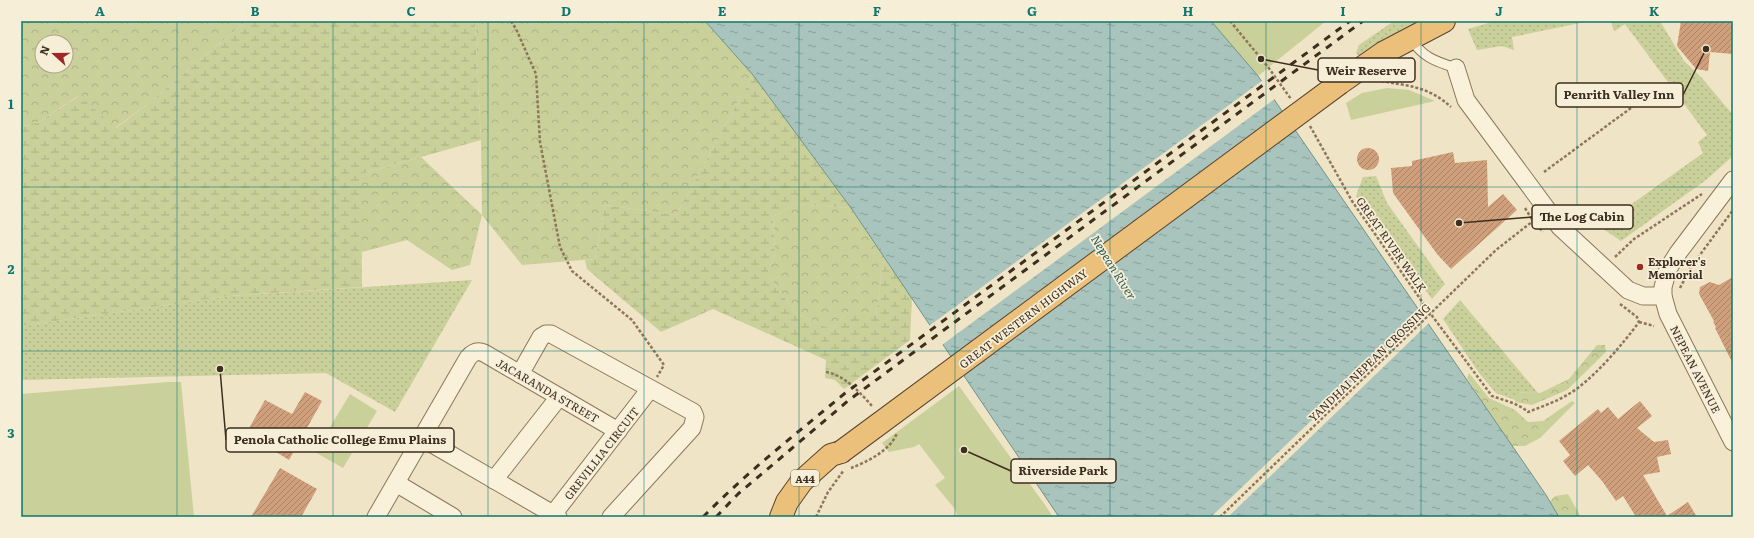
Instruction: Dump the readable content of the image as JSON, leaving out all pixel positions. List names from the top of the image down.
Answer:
{
  "streets": {
    "highway": ["GREAT WESTERN HIGHWAY", "A44"],
    "street": ["NEPEAN AVENUE", "JACARANDA STREET", "GREVILLIA CIRCUIT"],
    "path": ["GREAT RIVER WALK", "YANDHAI NEPEAN CROSSING"]
  },
  "crossings": [
    ["GREAT WESTERN HIGHWAY", "A44"],
    ["JACARANDA STREET", "GREVILLIA CIRCUIT"]
  ],
  "water": ["Nepean River"],
  "places": [
    "Penrith Valley Inn",
    "Weir Reserve",
    "The Log Cabin",
    "Explorer's Memorial",
    "Penola Catholic College Emu Plains",
    "Riverside Park"
  ],
  "north": "left",
  "grid": {
    "columns": [
      "A",
      "B",
      "C",
      "D",
      "E",
      "F",
      "G",
      "H",
      "I",
      "J",
      "K"
    ],
    "rows": ["1", "2", "3"]
  }
}
